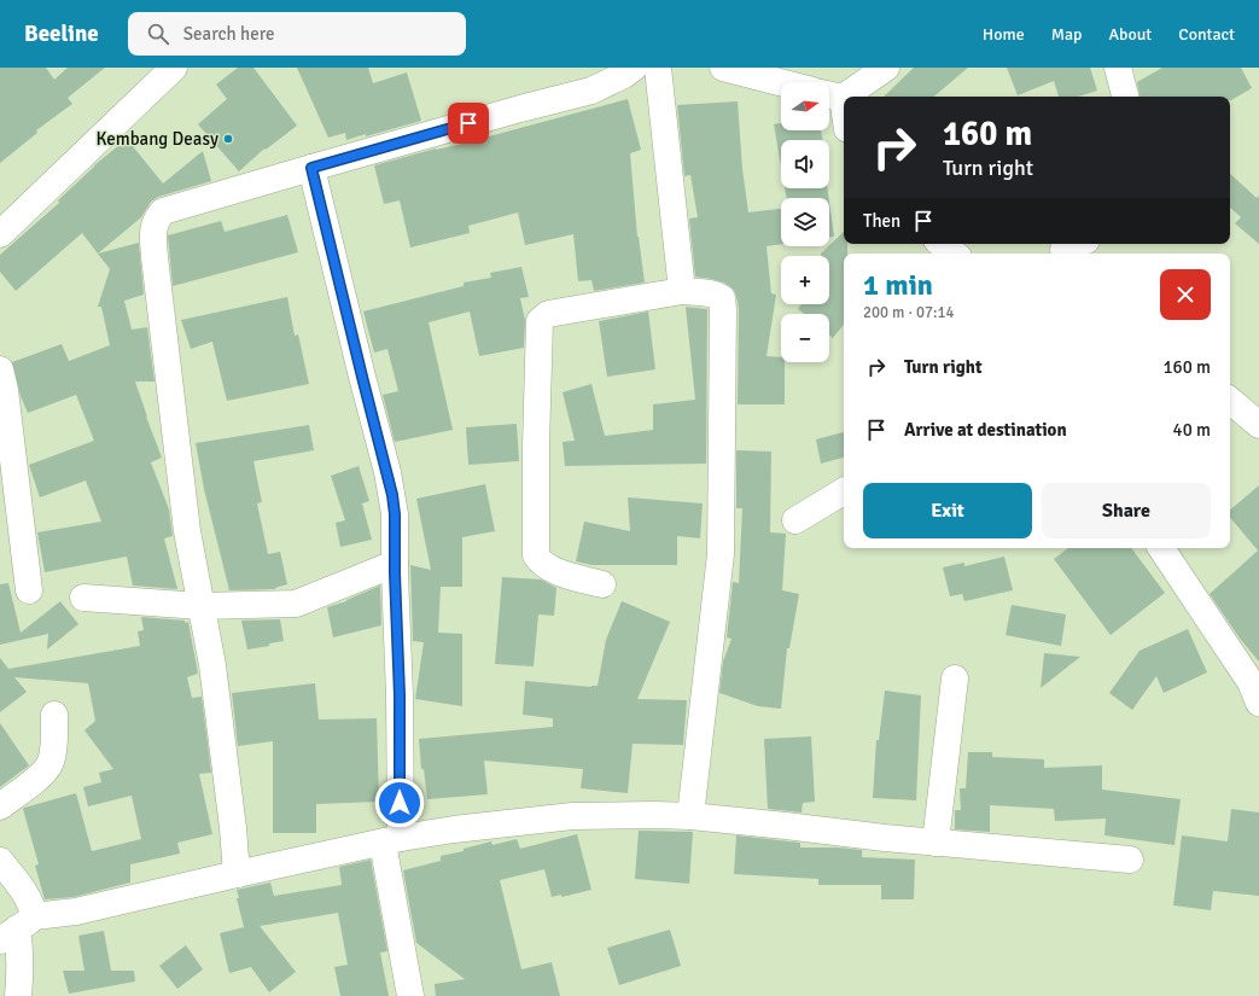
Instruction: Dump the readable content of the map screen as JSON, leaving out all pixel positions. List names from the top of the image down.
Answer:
{
  "places": ["Kembang Deasy"],
  "north": "right",
  "page": {
    "header": "Beeline",
    "search": "Search here",
    "nav": [
      "Home",
      "Map",
      "About",
      "Contact"
    ],
    "map_buttons": ["+", "−"],
    "turn": ["160 m", "Turn right"],
    "then": "Then",
    "heading": ["1 min", "200 m · 07:14"],
    "list": [
      {
        "name": "Turn right",
        "value": "160 m"
      },
      {
        "name": "Arrive at destination",
        "value": "40 m"
      }
    ],
    "buttons": ["Exit", "Share"]
  }
}
